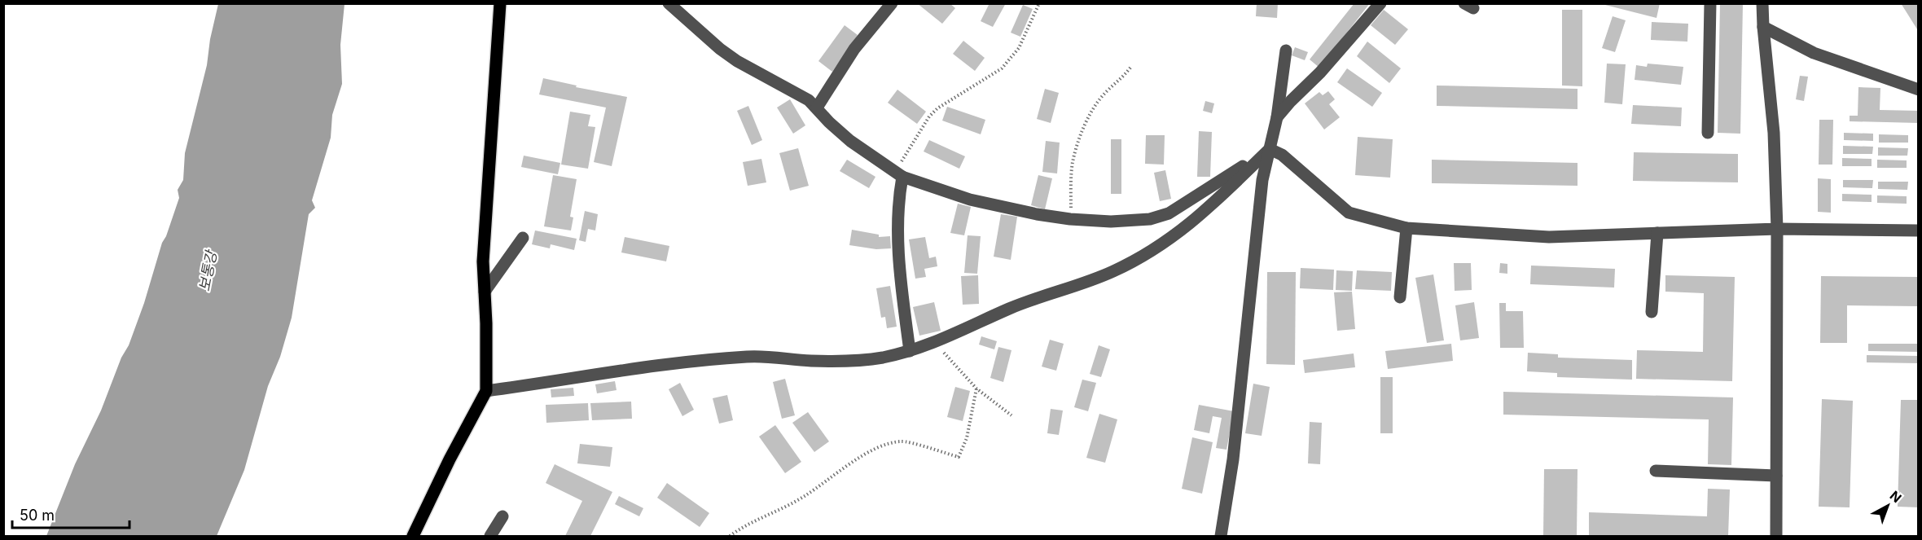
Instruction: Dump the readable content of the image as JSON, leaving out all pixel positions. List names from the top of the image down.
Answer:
{
  "water": ["보통강"],
  "scale_bar": "50 m",
  "north": "top right"
}
